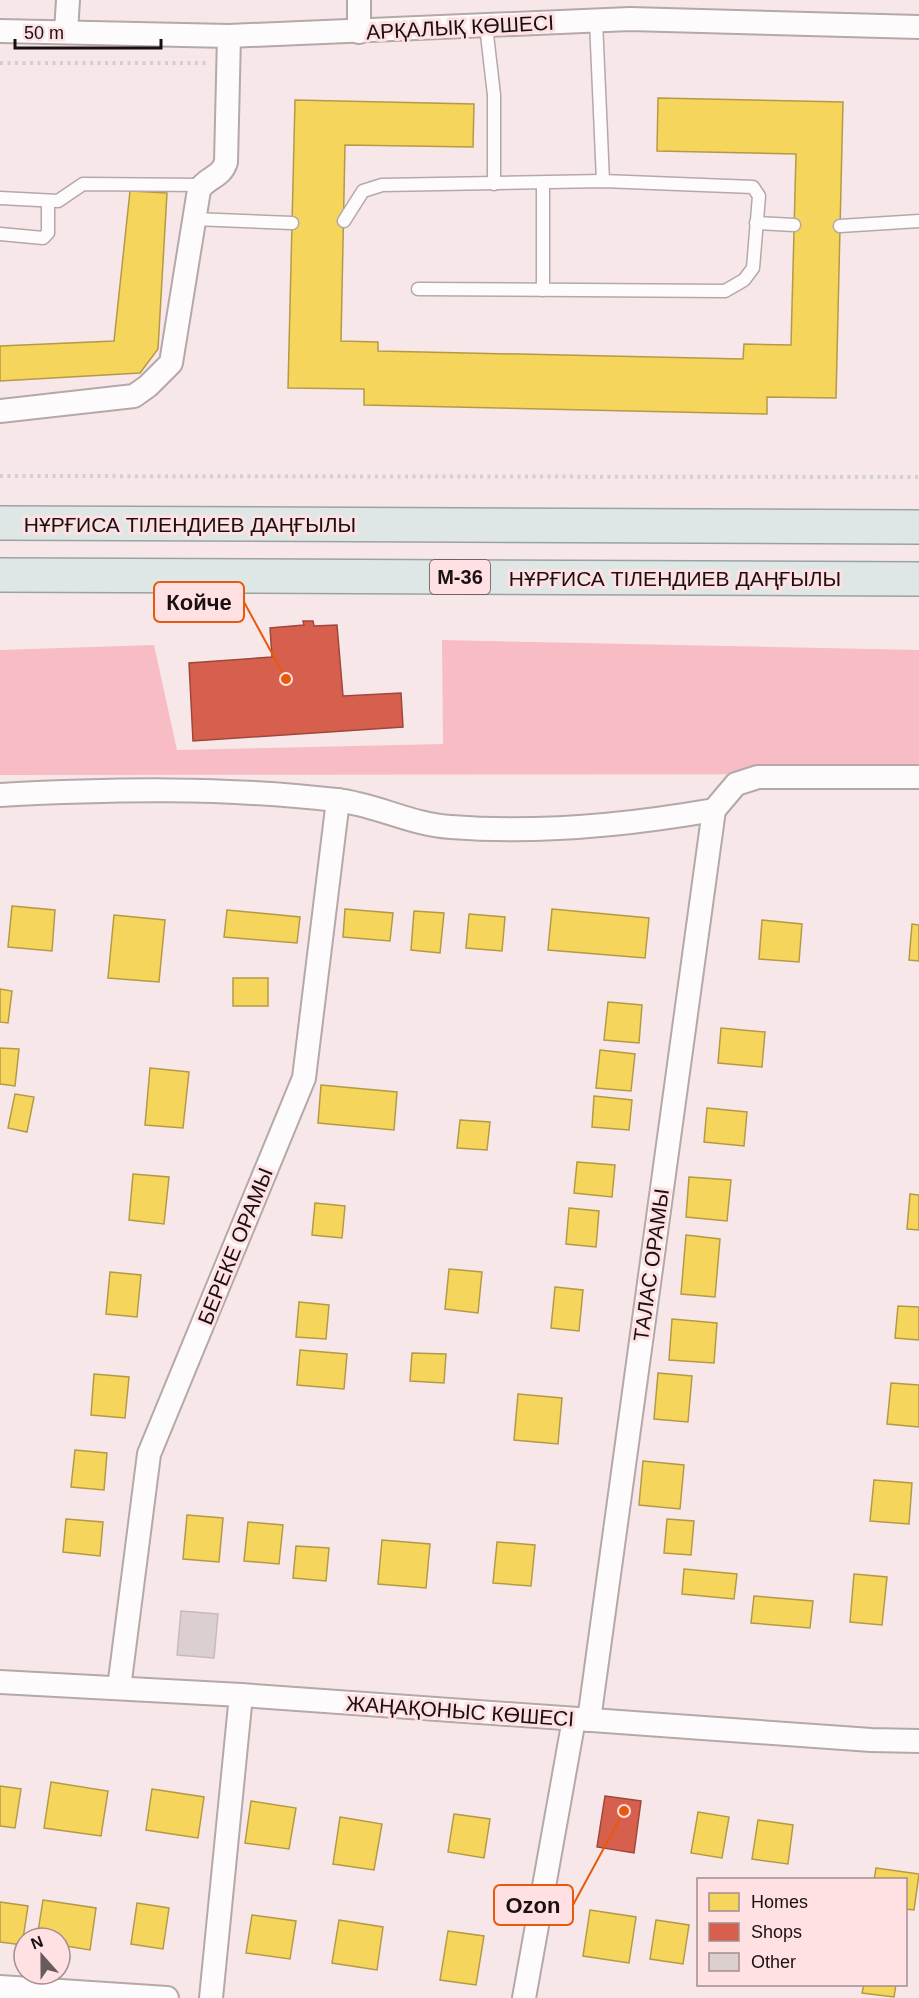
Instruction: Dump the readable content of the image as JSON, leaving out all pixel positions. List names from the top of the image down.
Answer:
{
  "streets": {
    "main road": ["НҰРҒИСА ТІЛЕНДИЕВ ДАҢҒЫЛЫ", "M-36"],
    "street": [
      "АРҚАЛЫҚ КӨШЕСІ",
      "БЕРЕКЕ ОРАМЫ",
      "ТАЛАС ОРАМЫ",
      "ЖАҢАҚОНЫС КӨШЕСІ"
    ]
  },
  "crossings": [
    ["БЕРЕКЕ ОРАМЫ", "ЖАҢАҚОНЫС КӨШЕСІ"],
    ["ТАЛАС ОРАМЫ", "ЖАҢАҚОНЫС КӨШЕСІ"]
  ],
  "places": ["Койче", "Ozon"],
  "legend": ["Homes", "Shops", "Other"],
  "scale_bar": "50 m",
  "north": "top"
}
